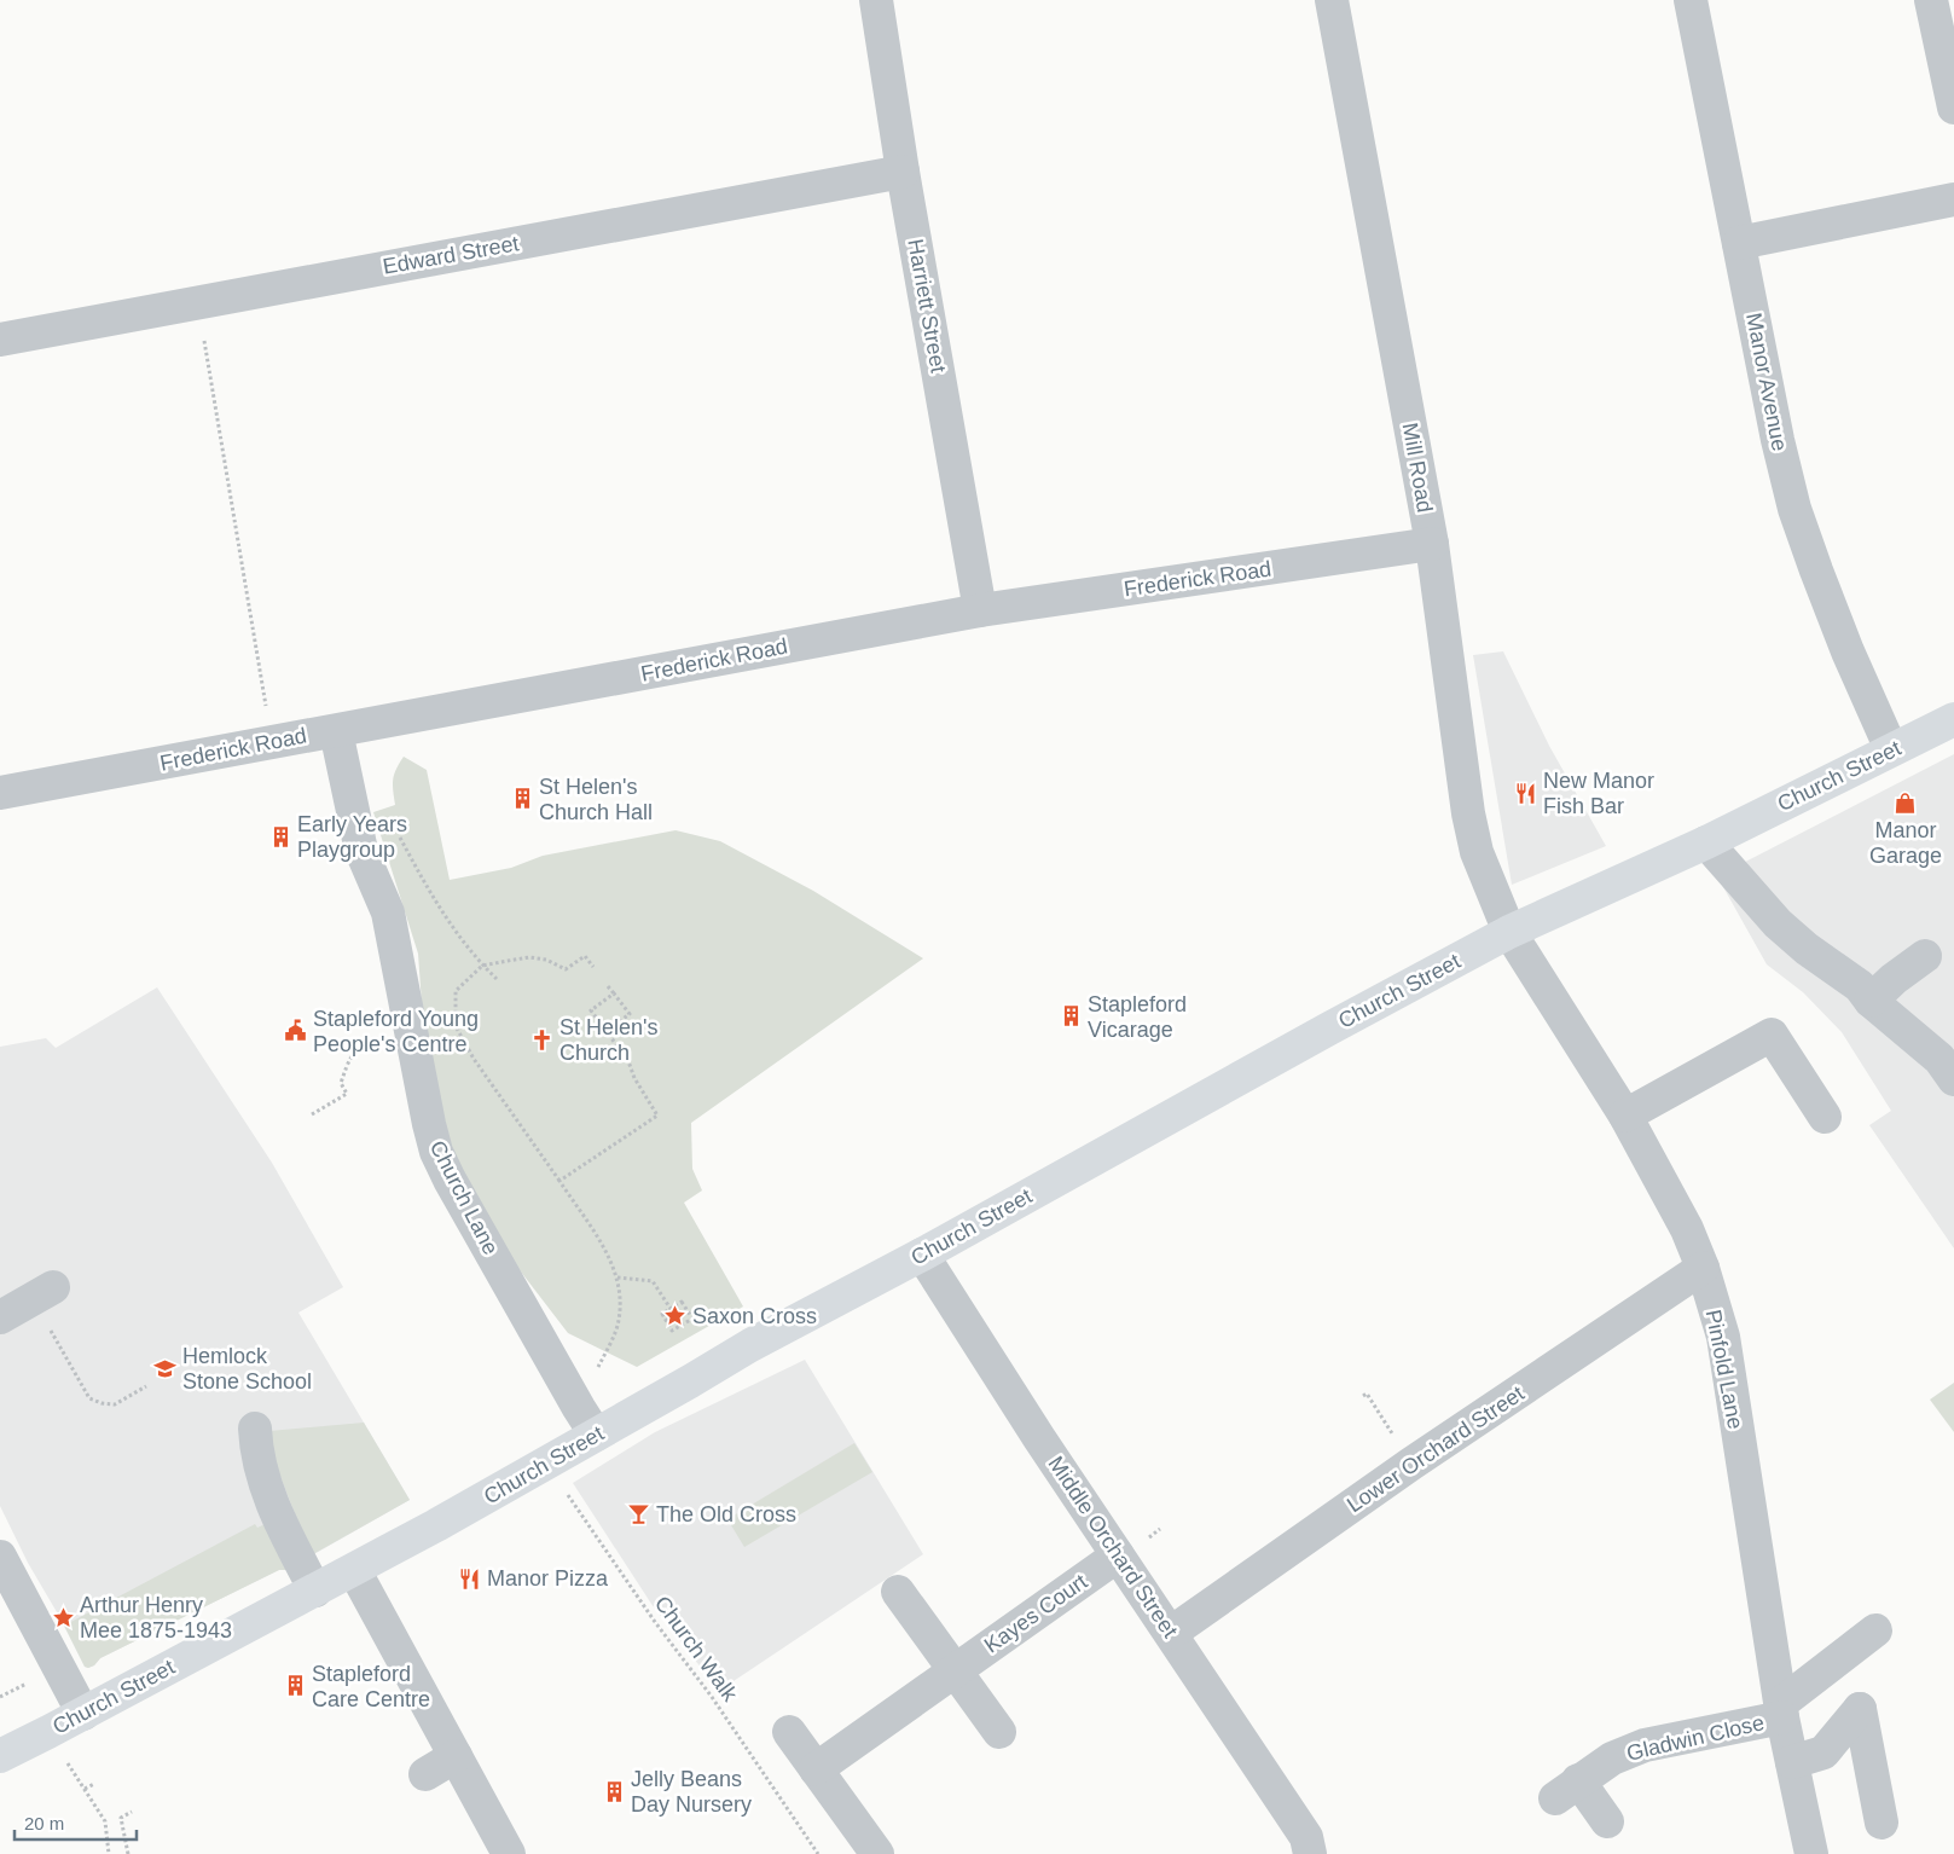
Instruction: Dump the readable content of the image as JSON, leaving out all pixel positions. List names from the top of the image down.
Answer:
{
  "streets": {
    "main road": ["Church Street"],
    "street": [
      "Edward Street",
      "Harriett Street",
      "Manor Avenue",
      "Mill Road",
      "Frederick Road",
      "Church Lane",
      "Pinfold Lane",
      "Lower Orchard Street",
      "Middle Orchard Street",
      "Kayes Court",
      "Gladwin Close"
    ],
    "path": ["Church Walk"]
  },
  "crossings": [
    ["Edward Street", "Harriett Street"],
    ["Harriett Street", "Frederick Road"],
    ["Manor Avenue", "Church Street"],
    ["Mill Road", "Frederick Road"],
    ["Mill Road", "Church Street"],
    ["Mill Road", "Pinfold Lane"],
    ["Frederick Road", "Church Lane"],
    ["Church Street", "Church Lane"],
    ["Church Street", "Pinfold Lane"],
    ["Church Street", "Middle Orchard Street"],
    ["Church Street", "Church Walk"],
    ["Pinfold Lane", "Lower Orchard Street"],
    ["Pinfold Lane", "Gladwin Close"],
    ["Lower Orchard Street", "Middle Orchard Street"],
    ["Middle Orchard Street", "Kayes Court"]
  ],
  "places": {
    "restaurant": ["New Manor Fish Bar", "Manor Pizza"],
    "building": [
      "St Helen's Church Hall",
      "Early Years Playgroup",
      "Stapleford Vicarage",
      "Stapleford Care Centre",
      "Jelly Beans Day Nursery"
    ],
    "shop": ["Manor Garage"],
    "public building": ["Stapleford Young People's Centre"],
    "church": ["St Helen's Church"],
    "place": ["Saxon Cross", "Arthur Henry Mee 1875-1943"],
    "school or university": ["Hemlock Stone School"],
    "bar": ["The Old Cross"]
  },
  "scale_bar": "20 m"
}
